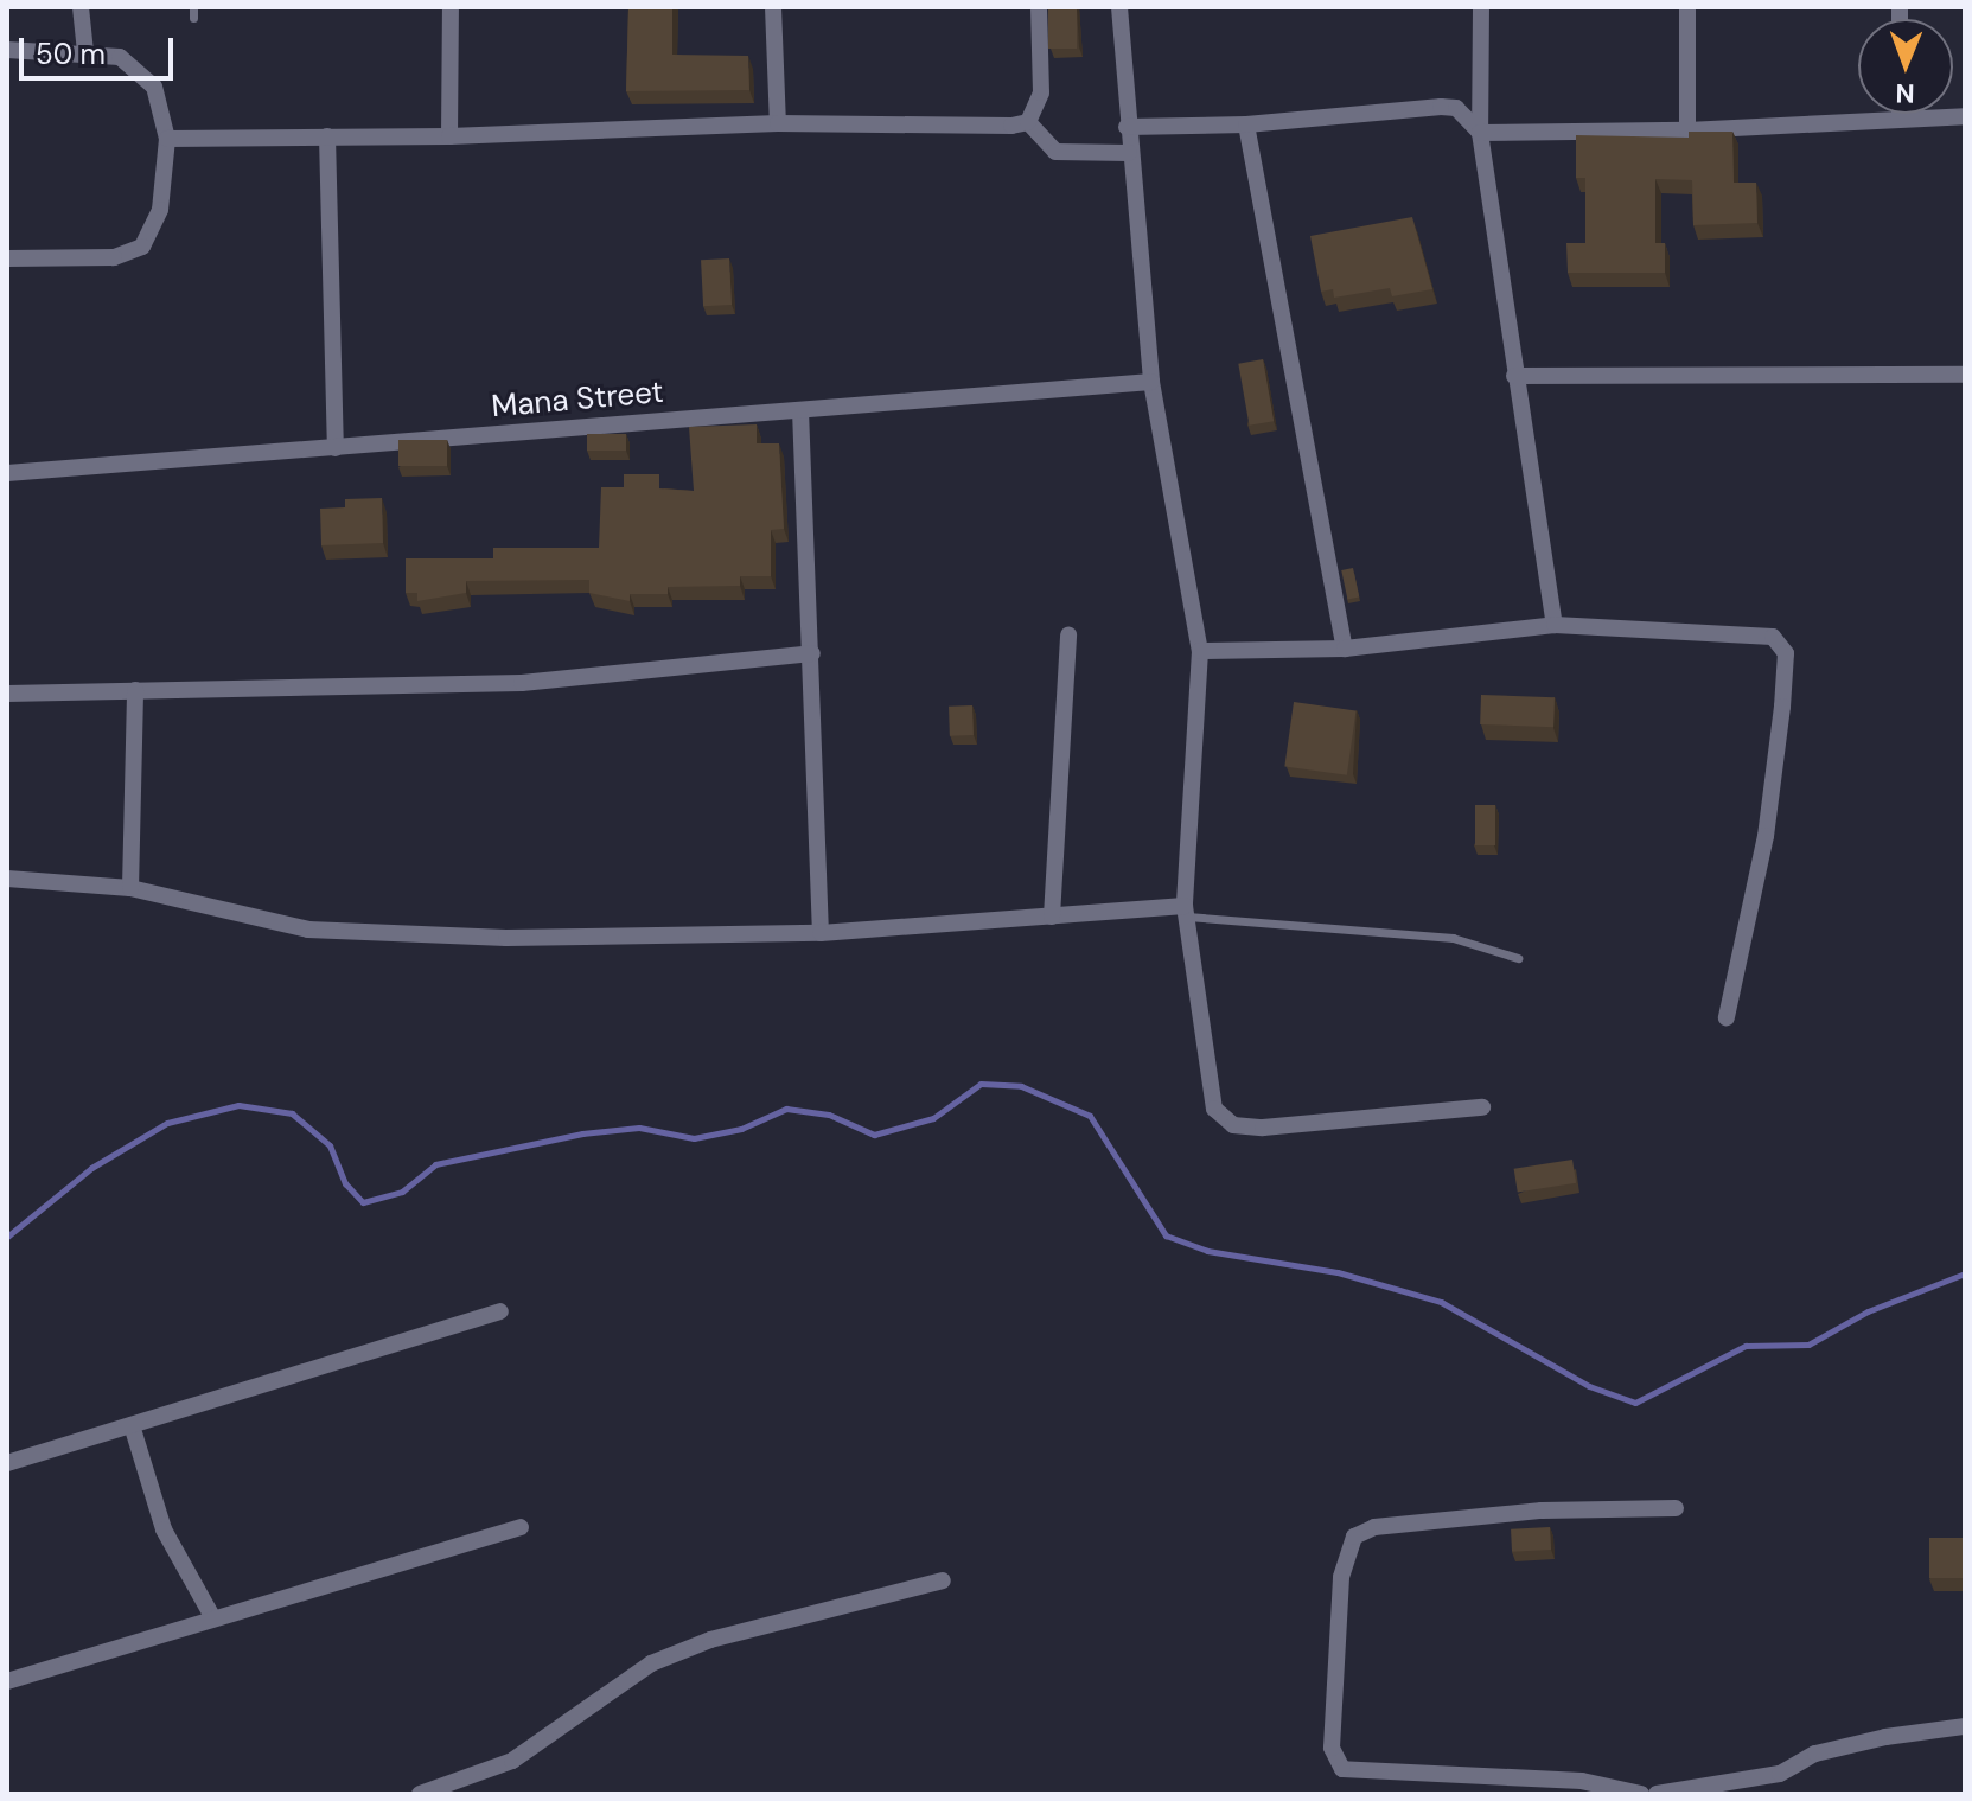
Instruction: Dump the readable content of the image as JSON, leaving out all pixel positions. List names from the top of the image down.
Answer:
{
  "streets": {
    "street": ["Mana Street"]
  },
  "scale_bar": "50 m",
  "north": "bottom"
}
